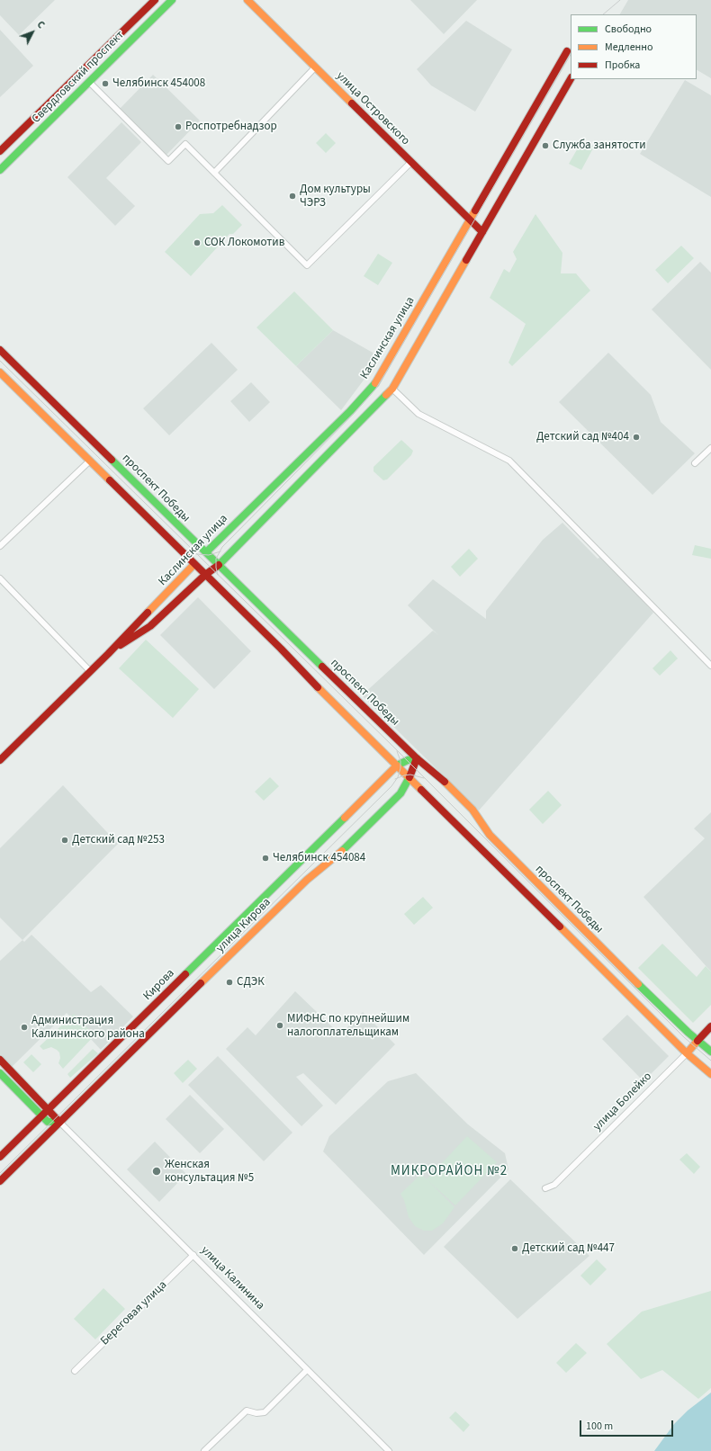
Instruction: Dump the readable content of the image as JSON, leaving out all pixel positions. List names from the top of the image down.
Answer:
{
  "streets": {
    "main road": [
      "Свердловский проспект",
      "улица Островского",
      "Каслинская улица",
      "проспект Победы",
      "улица Кирова",
      "Кирова",
      "улица Болейко",
      "улица Калинина"
    ],
    "street": ["Береговая улица"]
  },
  "crossings": [
    ["улица Островского", "Каслинская улица"],
    ["Каслинская улица", "проспект Победы"],
    ["проспект Победы", "улица Кирова"],
    ["проспект Победы", "улица Болейко"],
    ["улица Кирова", "улица Калинина"],
    ["Кирова", "улица Калинина"],
    ["улица Калинина", "Береговая улица"]
  ],
  "districts": ["МИКРОРАЙОН №2"],
  "places": [
    "Челябинск 454008",
    "Роспотребнадзор",
    "Служба занятости",
    "Дом культуры ЧЭРЗ",
    "СОК Локомотив",
    "Детский сад №404",
    "Детский сад №253",
    "Челябинск 454084",
    "СДЭК",
    "МИФНС по крупнейшим налогоплательщикам",
    "Администрация Калининского района",
    "Женская консультация №5",
    "Детский сад №447"
  ],
  "legend": ["Свободно", "Медленно", "Пробка"],
  "scale_bar": "100 m",
  "north": "top right"
}
